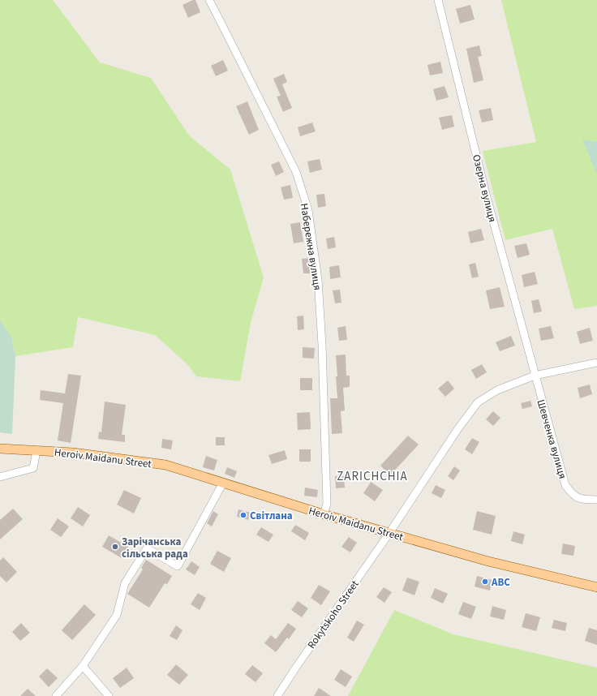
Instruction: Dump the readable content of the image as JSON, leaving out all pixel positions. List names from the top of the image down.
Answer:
{
  "streets": {
    "main road": ["Heroiv Maidanu Street"],
    "street": [
      "Озерна вулиця",
      "Набережна вулиця",
      "Шевченка вулиця",
      "Rokytskoho Street"
    ]
  },
  "crossings": [
    ["Озерна вулиця", "Шевченка вулиця"],
    ["Озерна вулиця", "Rokytskoho Street"],
    ["Набережна вулиця", "Heroiv Maidanu Street"],
    ["Шевченка вулиця", "Rokytskoho Street"],
    ["Heroiv Maidanu Street", "Rokytskoho Street"]
  ],
  "districts": ["ZARICHCHIA"],
  "places": ["Світлана", "Зарічанська сільська рада", "ABC"]
}
